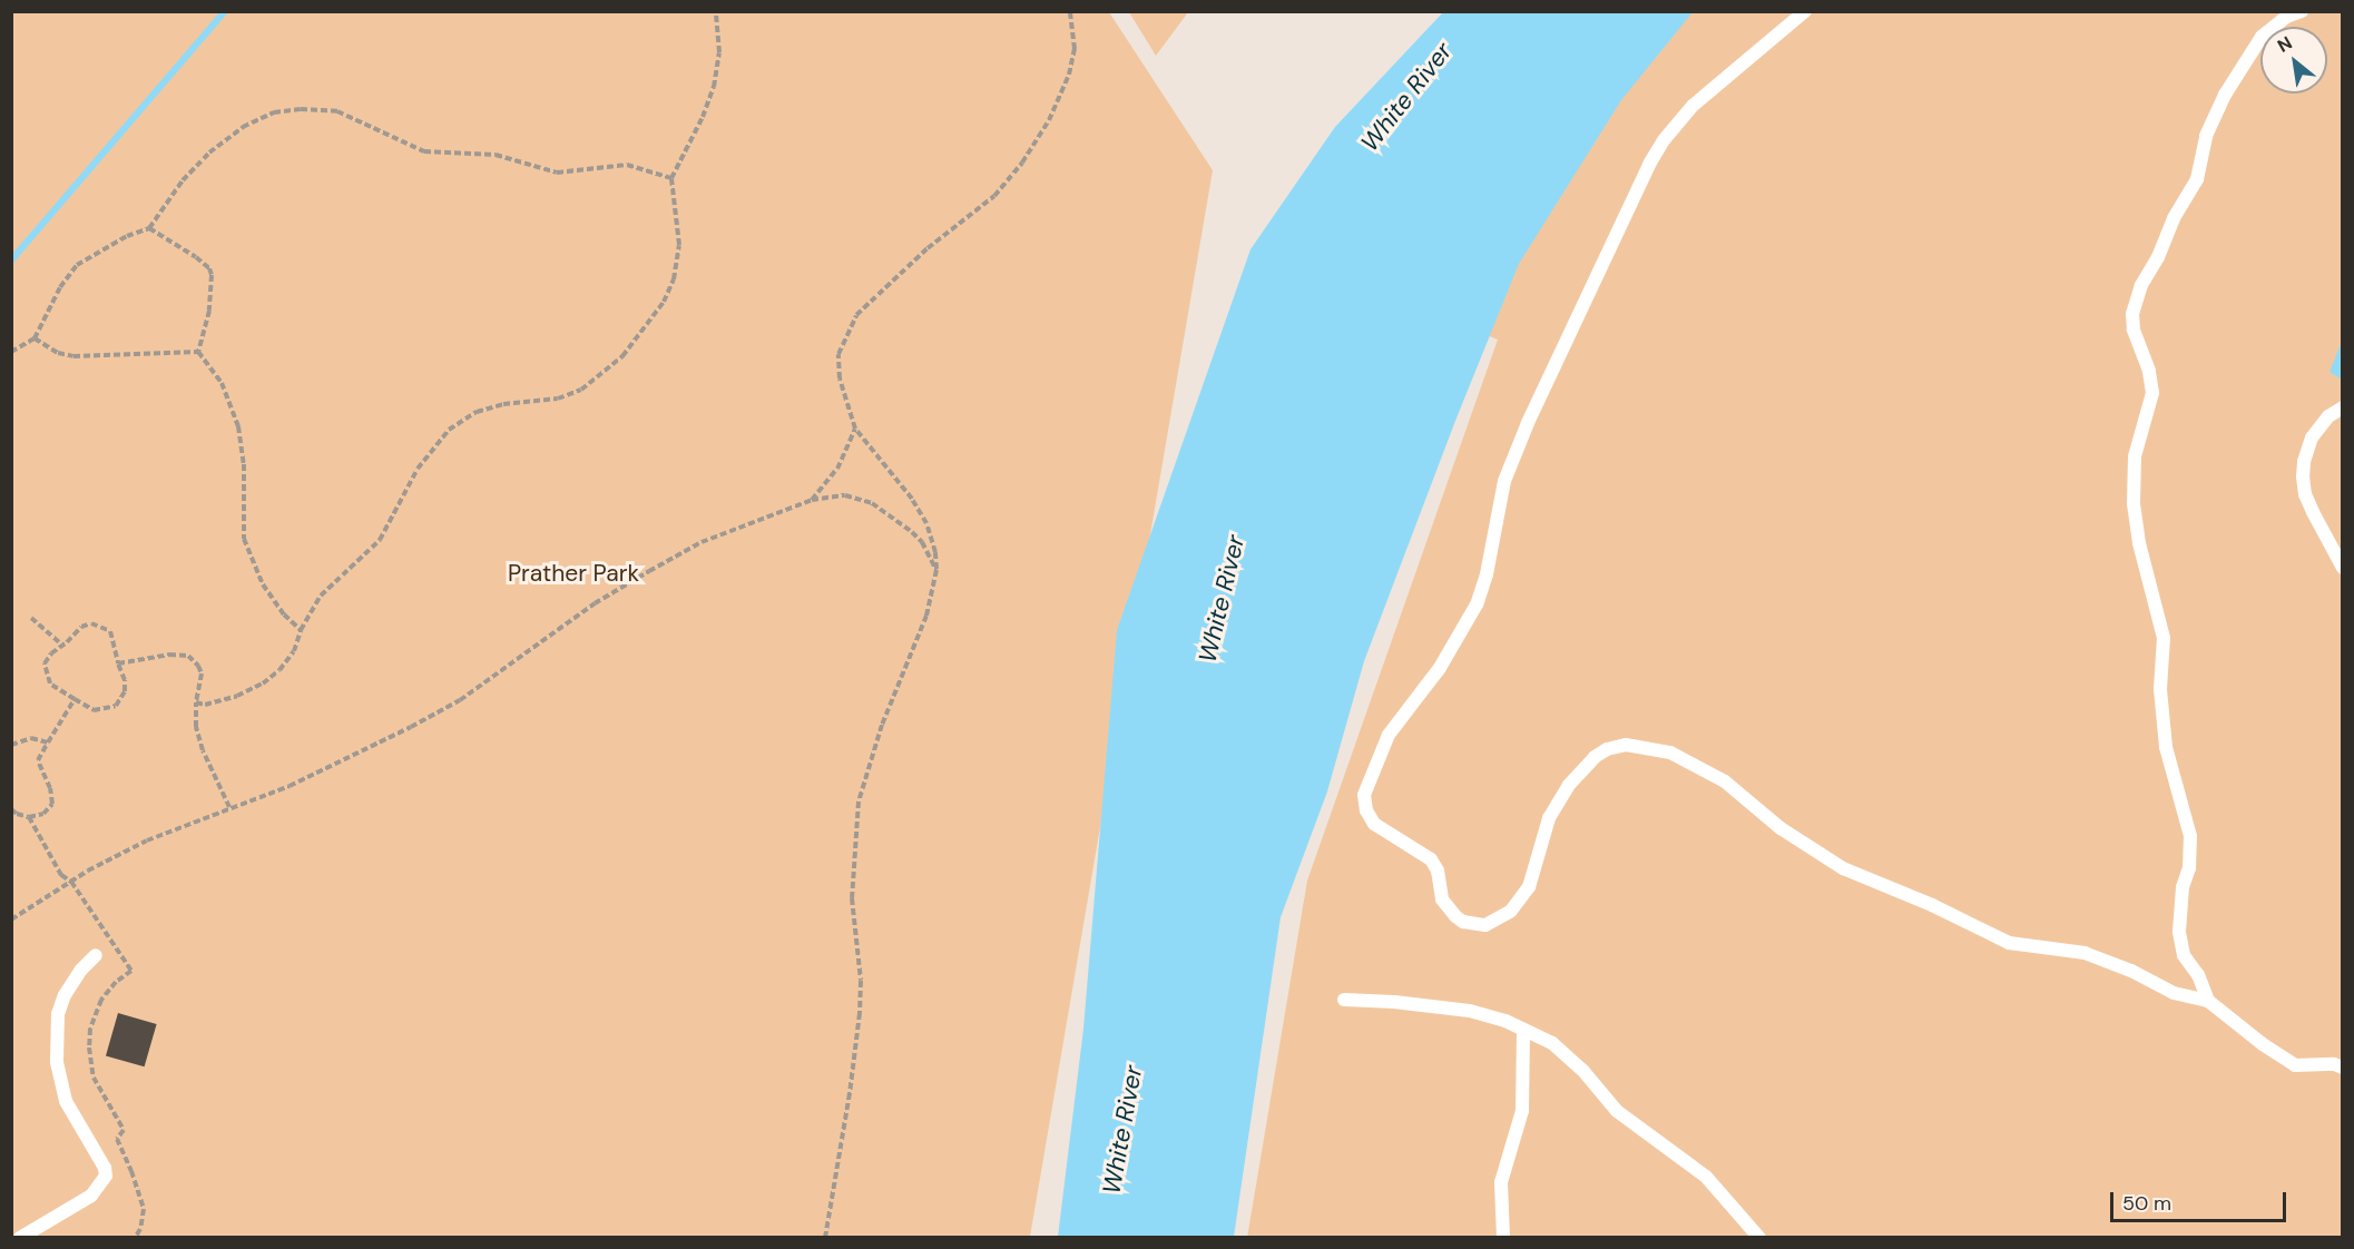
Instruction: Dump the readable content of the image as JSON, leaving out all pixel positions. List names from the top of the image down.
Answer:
{
  "water": ["White River"],
  "parks": ["Prather Park"],
  "scale_bar": "50 m",
  "north": "top left"
}
